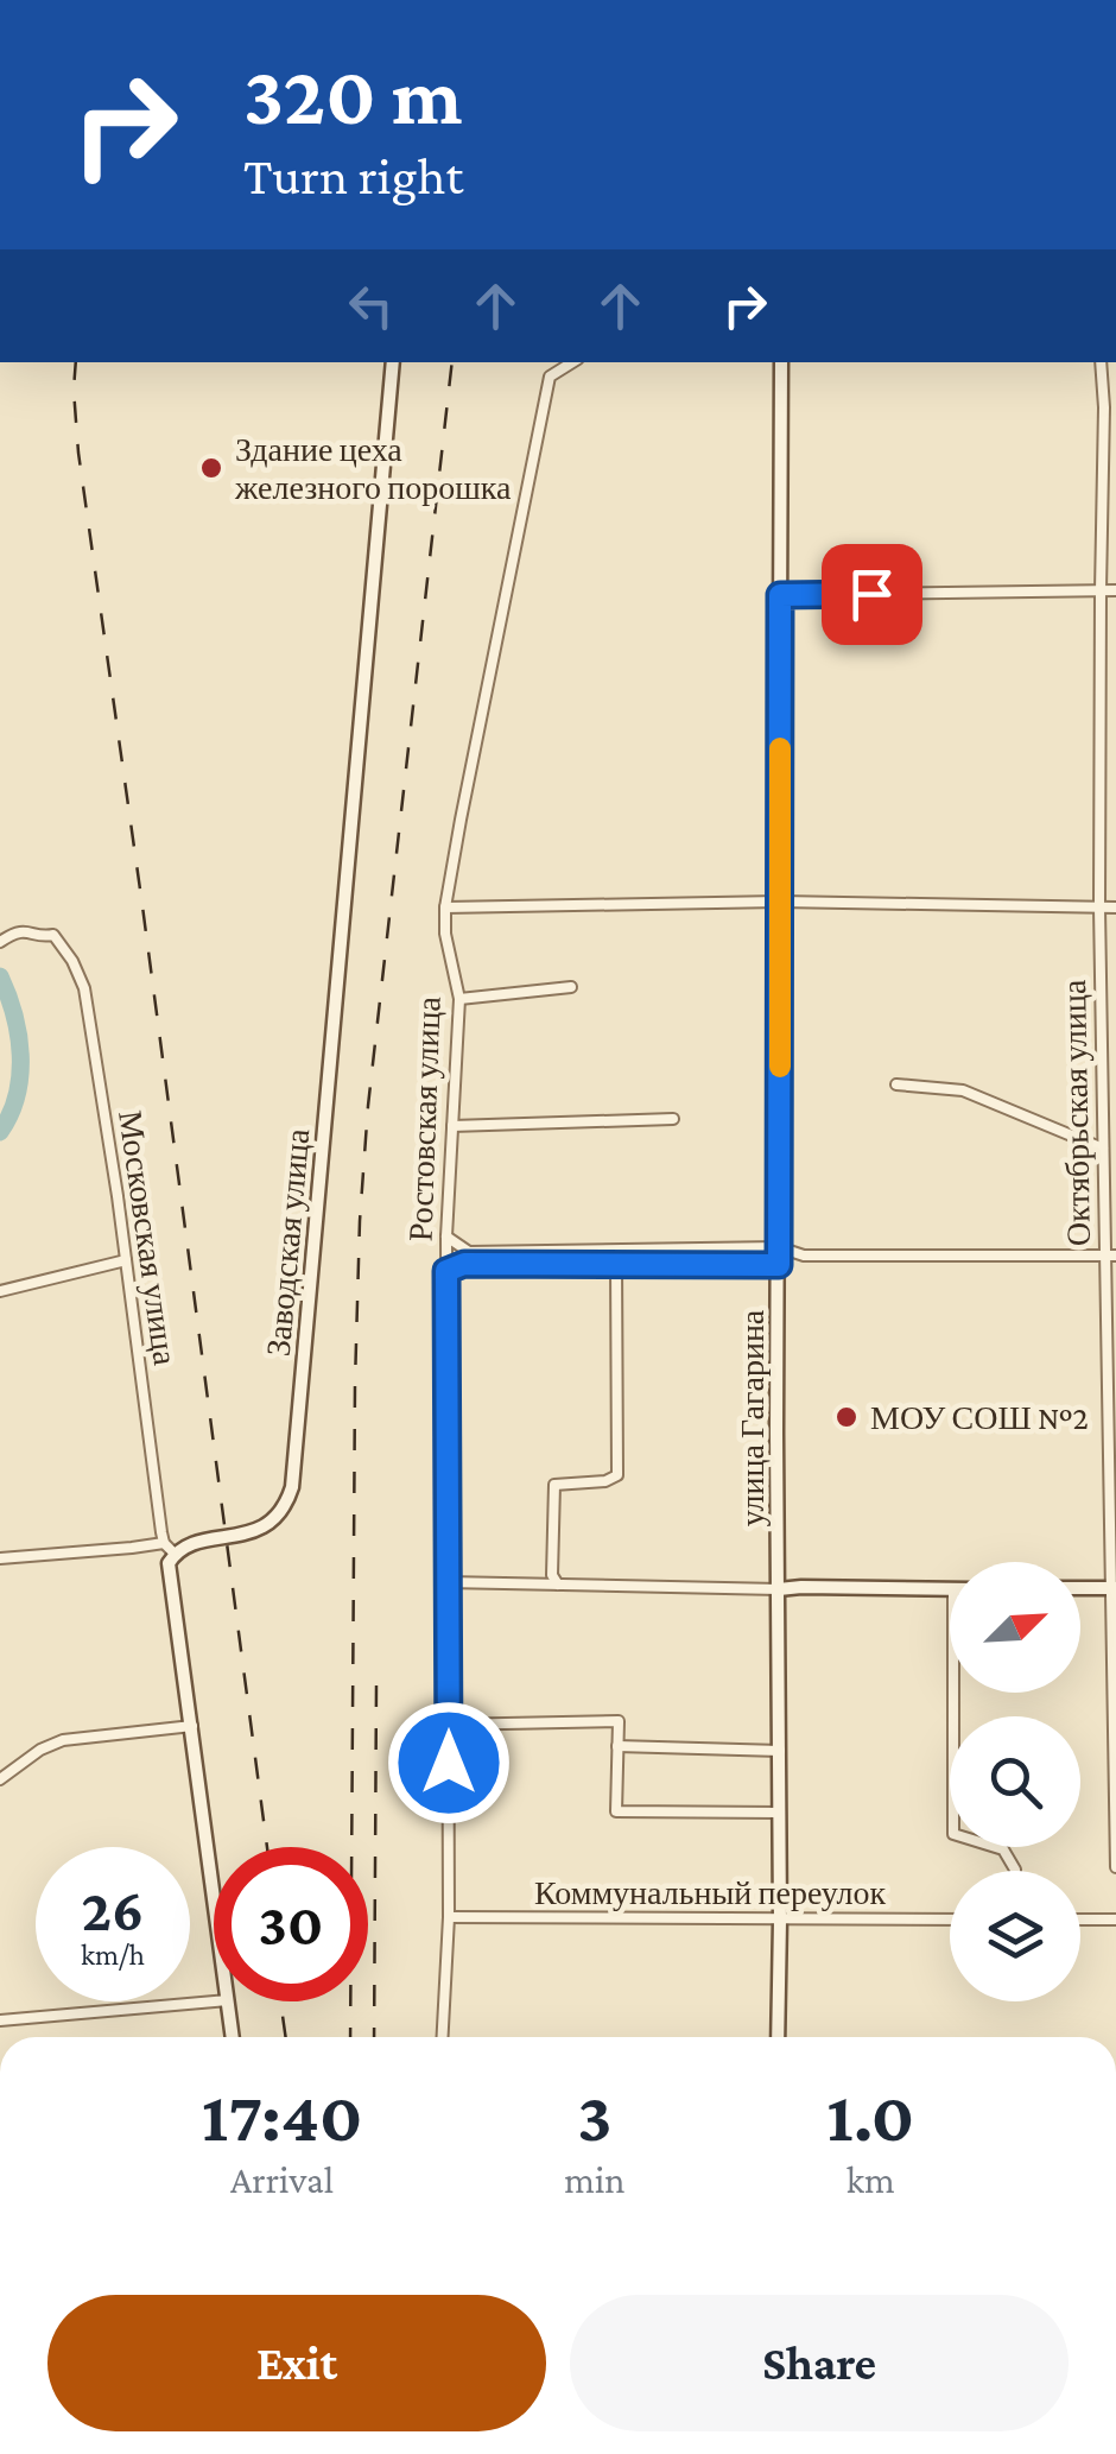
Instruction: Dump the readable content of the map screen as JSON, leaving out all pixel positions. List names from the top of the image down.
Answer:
{
  "streets": {
    "main road": ["Заводская улица", "улица Гагарина"],
    "street": [
      "Октябрьская улица",
      "Ростовская улица",
      "Московская улица",
      "Коммунальный переулок"
    ]
  },
  "crossings": [
    ["Ростовская улица", "Коммунальный переулок"],
    ["Московская улица", "Заводская улица"],
    ["улица Гагарина", "Коммунальный переулок"]
  ],
  "places": ["Здание цеха железного порошка", "МОУ СОШ №2"],
  "north": "top right",
  "page": {
    "turn": ["320 m", "Turn right"],
    "speed": "26 km/h",
    "limit": "30",
    "eta": [
      "17:40",
      "Arrival",
      "3",
      "min",
      "1.0",
      "km"
    ],
    "buttons": ["Exit", "Share"]
  }
}
